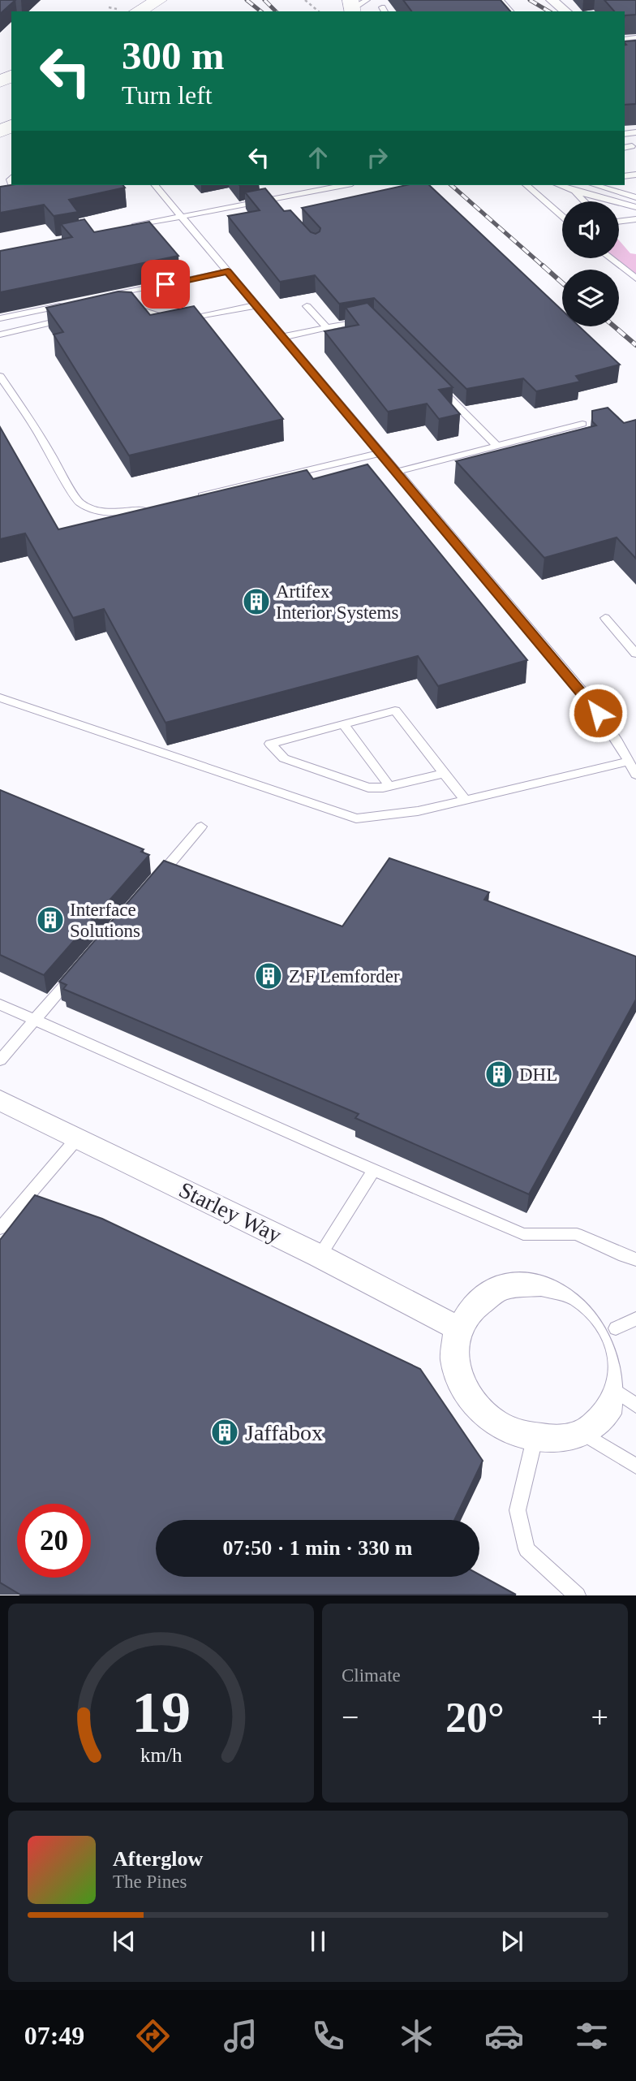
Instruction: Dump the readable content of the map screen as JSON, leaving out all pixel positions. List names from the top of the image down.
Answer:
{
  "streets": {
    "street": ["Starley Way"]
  },
  "places": {
    "building": [
      "Artifex Interior Systems",
      "Interface Solutions",
      "Z F Lemforder",
      "DHL",
      "Jaffabox"
    ]
  },
  "page": {
    "turn": ["300 m", "Turn left"],
    "limit": "20",
    "trip": "07:50 · 1 min · 330 m",
    "tile": "Climate",
    "heat": ["−", "20°", "+"],
    "song": ["Afterglow", "The Pines"],
    "tabs": "07:49",
    "gauge": ["19", "km/h"]
  }
}
